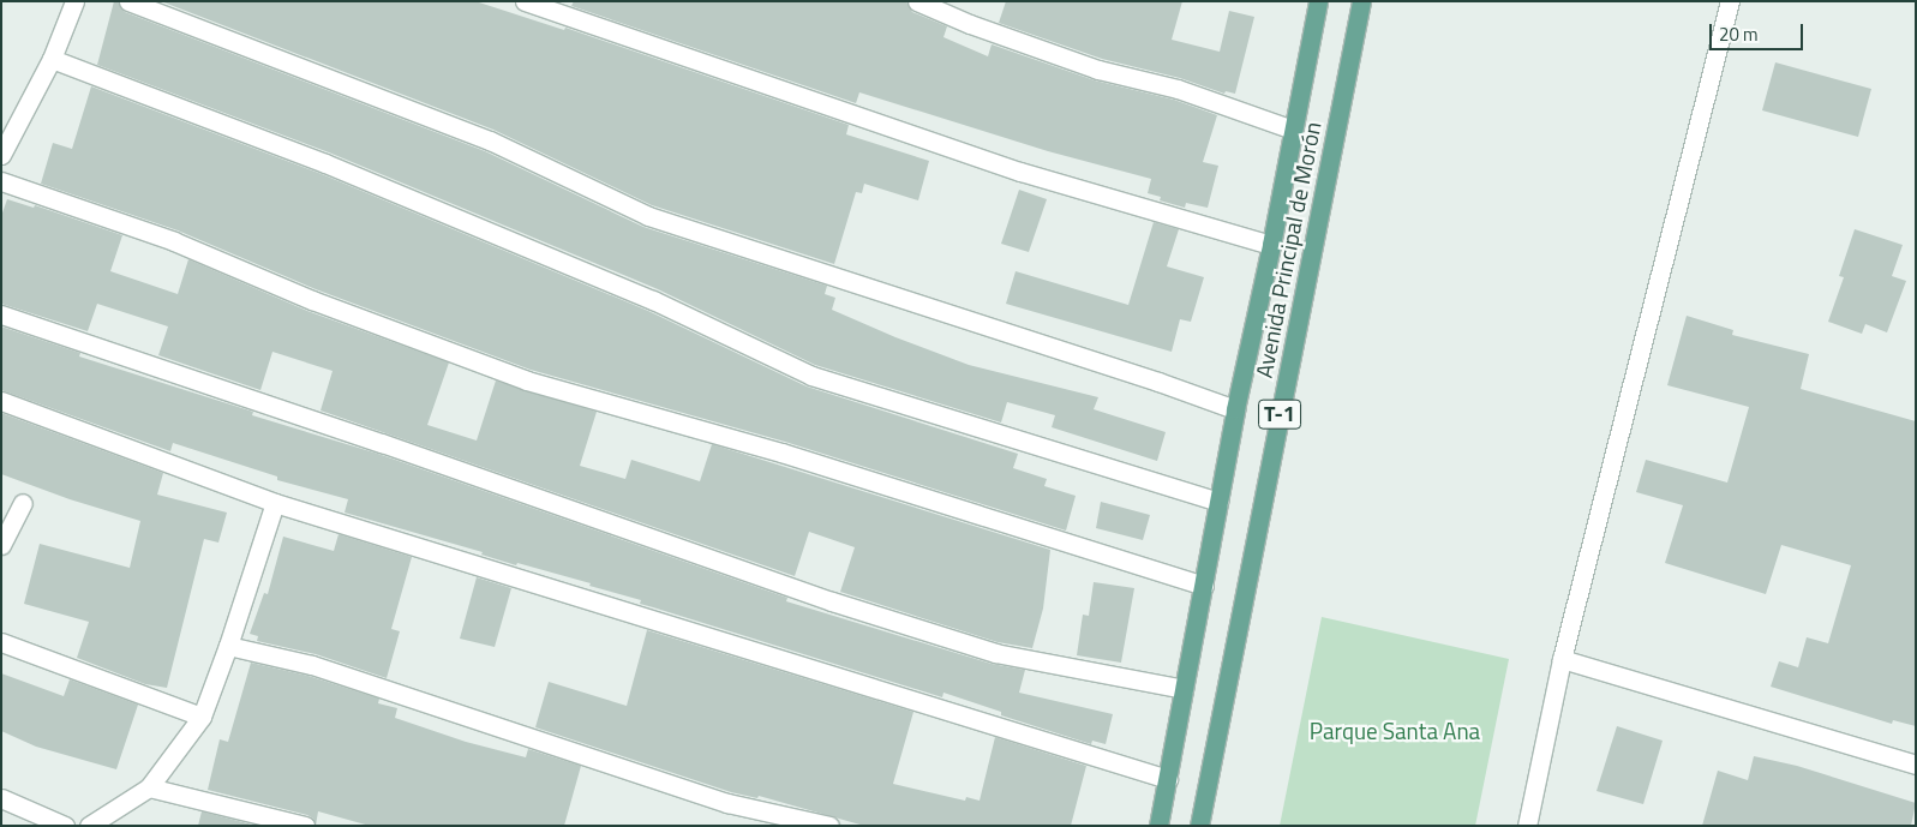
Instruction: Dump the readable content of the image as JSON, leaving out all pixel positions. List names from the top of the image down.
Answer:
{
  "streets": {
    "main road": ["Avenida Principal de Morón", "T-1"]
  },
  "parks": ["Parque Santa Ana"],
  "scale_bar": "20 m"
}
